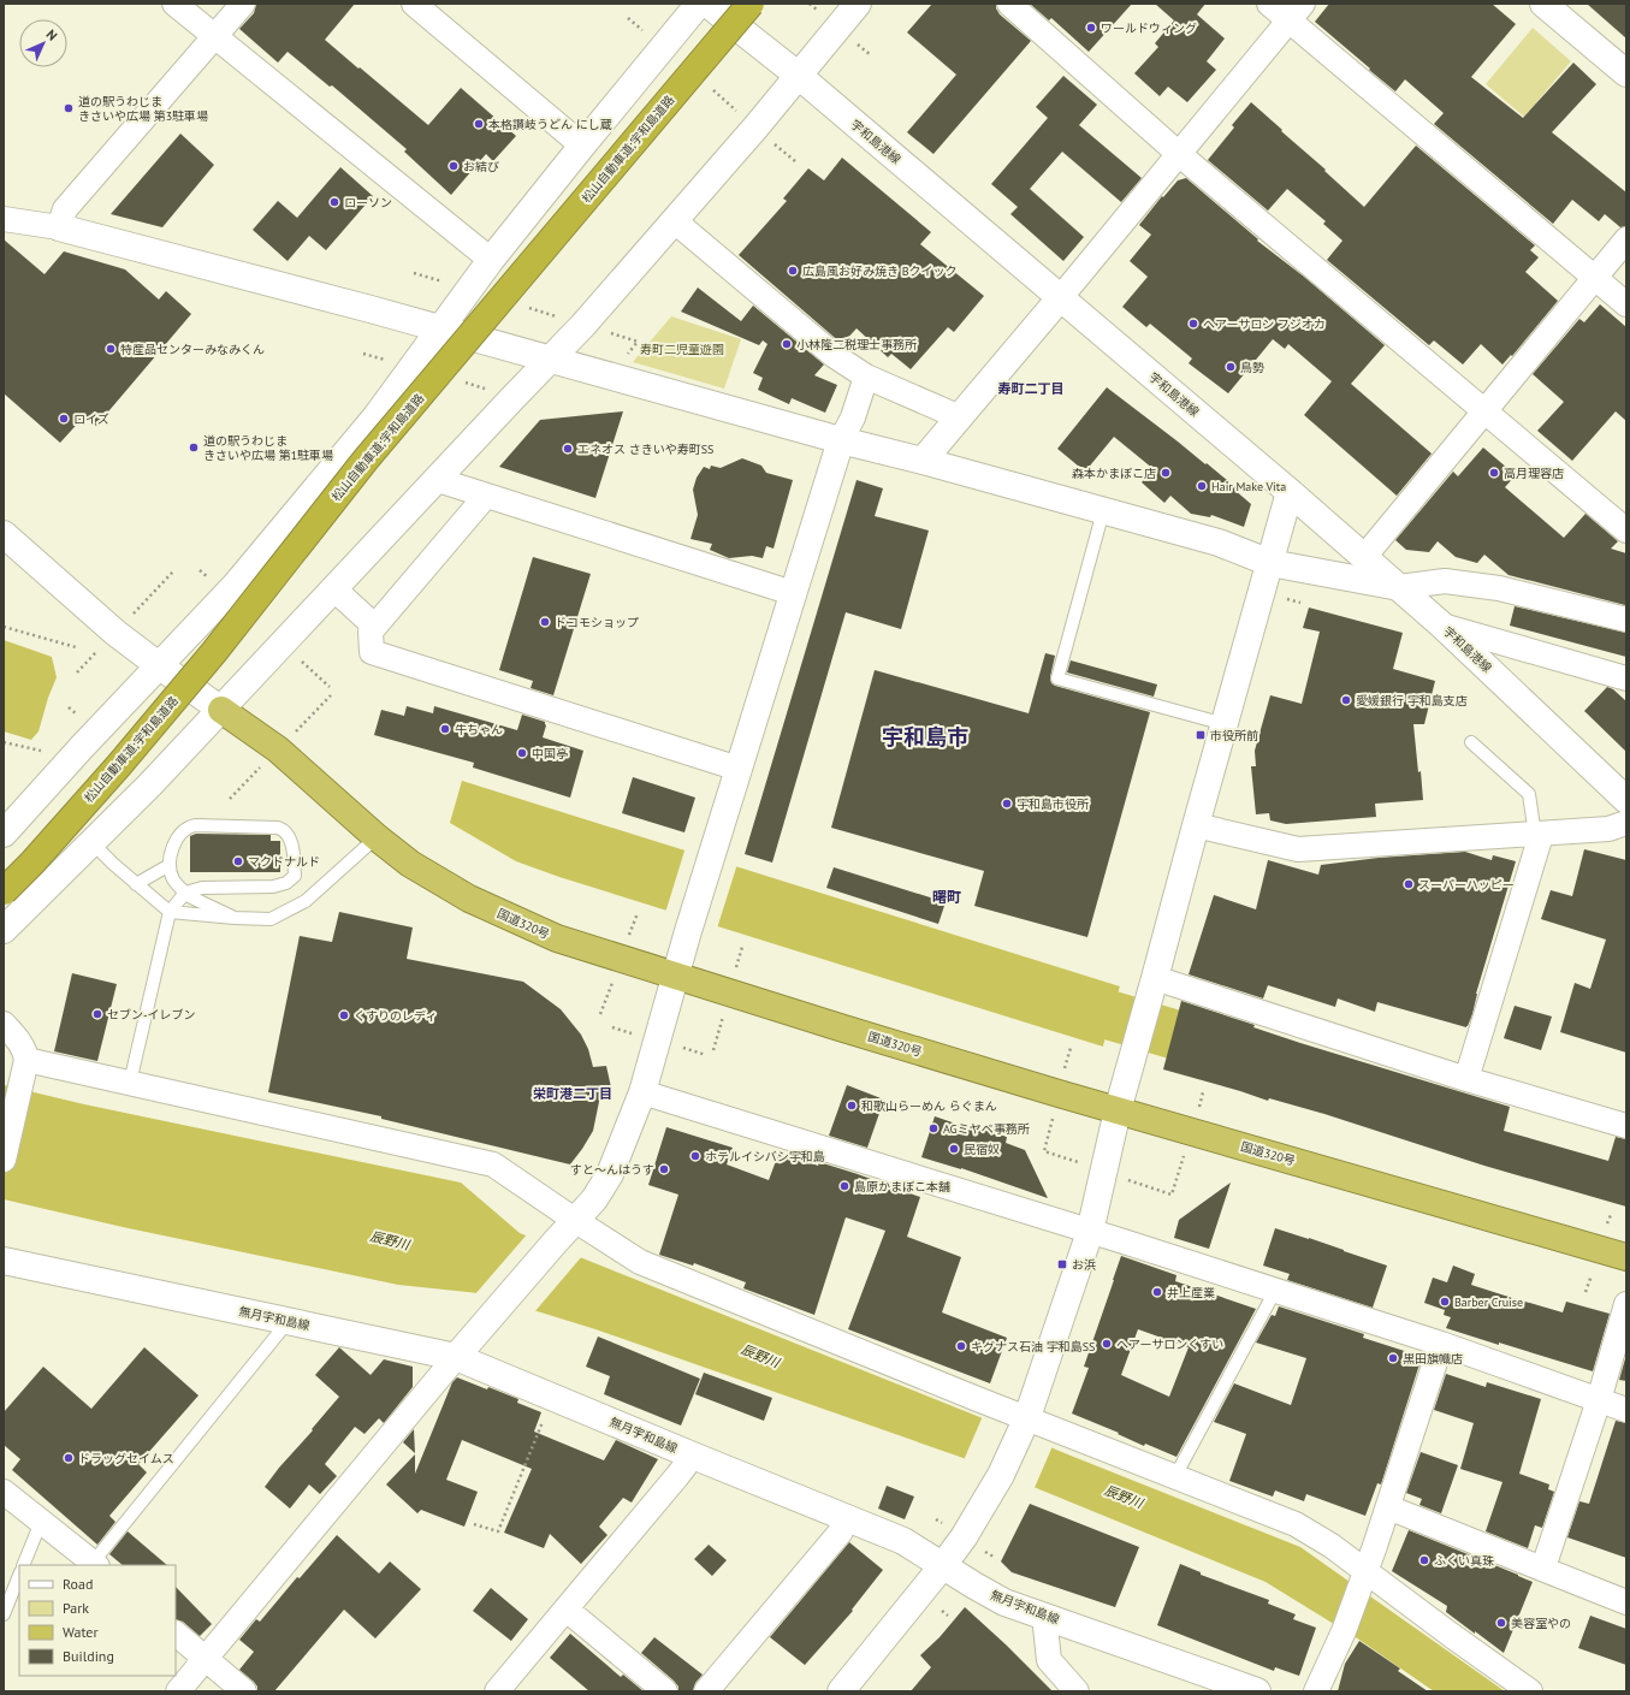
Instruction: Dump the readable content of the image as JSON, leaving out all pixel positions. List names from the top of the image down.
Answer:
{
  "streets": {
    "highway": ["松山自動車道;宇和島道路", "国道320号"],
    "street": ["宇和島港線", "無月宇和島線"]
  },
  "districts": [
    "寿町二丁目",
    "宇和島市",
    "曙町",
    "栄町港二丁目"
  ],
  "water": ["辰野川"],
  "parks": ["寿町二児童遊園"],
  "places": {
    "other": [
      "ワールドウィング",
      "道の駅うわじま きさいや広場 第3駐車場",
      "本格讃岐うどん にし蔵",
      "お結び",
      "ローソン",
      "広島風お好み焼き Bクイック",
      "ヘアーサロン フジオカ",
      "小林隆二税理士事務所",
      "特産品センターみなみくん",
      "鳥勢",
      "ロイズ",
      "道の駅うわじま きさいや広場 第1駐車場",
      "エネオス さきいや寿町SS",
      "森本かまぼこ店",
      "高月理容店",
      "Hair Make Vita",
      "ドコモショップ",
      "愛媛銀行 宇和島支店",
      "牛ちゃん",
      "中国亭",
      "宇和島市役所",
      "マクドナルド",
      "スーパーハッピー",
      "セブン-イレブン",
      "くすりのレディ",
      "和歌山らーめん らぐまん",
      "AGミヤベ事務所",
      "民宿奴",
      "ホテルイシバシ宇和島",
      "すと～んはうす",
      "島原かまぼこ本舗",
      "井上産業",
      "Barber Cruise",
      "ヘアーサロンくすい",
      "キグナス石油 宇和島SS",
      "黒田旗幟店",
      "ドラッグセイムス",
      "ふくい真珠",
      "美容室やの"
    ],
    "transit": ["市役所前", "お浜"]
  },
  "legend": [
    "Road",
    "Park",
    "Water",
    "Building"
  ],
  "north": "top right"
}
